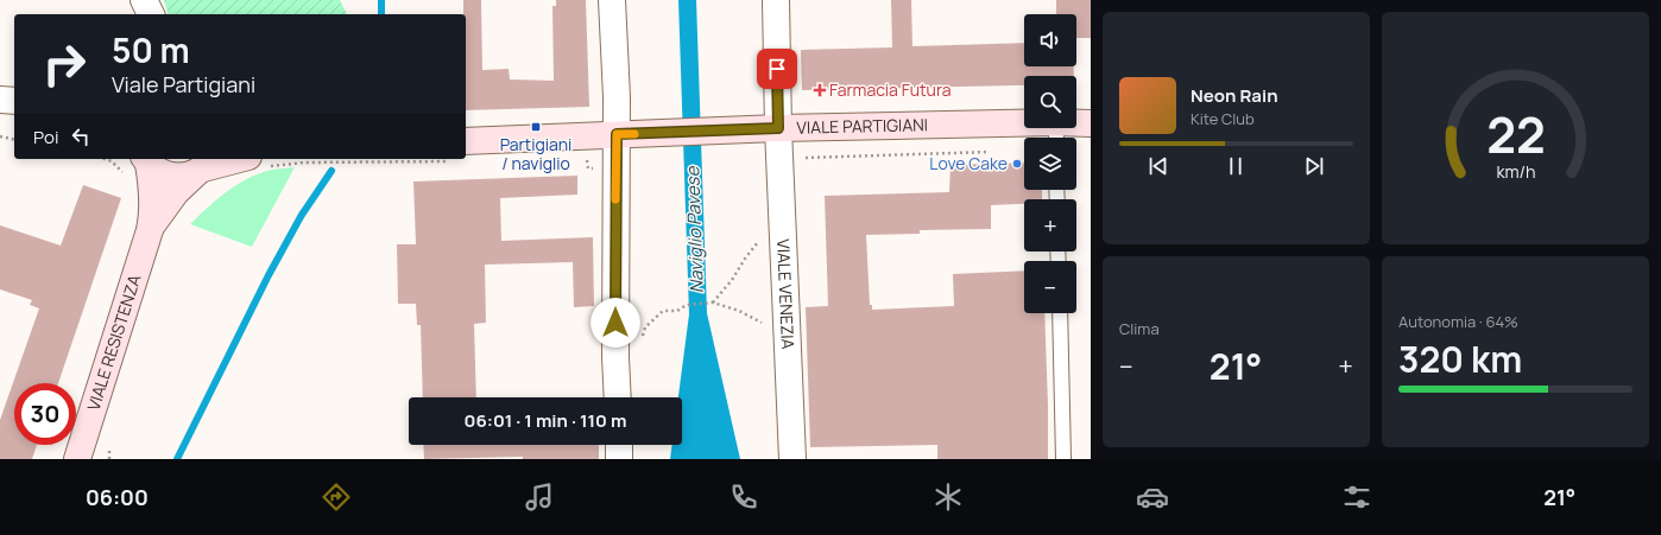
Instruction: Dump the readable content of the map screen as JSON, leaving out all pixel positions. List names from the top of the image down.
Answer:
{
  "streets": {
    "main road": ["VIALE PARTIGIANI", "VIALE RESISTENZA"],
    "street": ["VIALE VENEZIA"]
  },
  "crossings": [
    ["VIALE PARTIGIANI", "VIALE VENEZIA"]
  ],
  "water": ["Naviglio Pavese"],
  "places": {
    "health": ["Farmacia Futura"],
    "transit": ["Partigiani / naviglio"],
    "other": ["Love Cake"]
  },
  "page": {
    "map_buttons": ["+", "−"],
    "turn": ["50 m", "Viale Partigiani"],
    "song": ["Neon Rain", "Kite Club"],
    "then": "Poi",
    "tile": [
      "Clima",
      ["Autonomia · 64%", "320 km"]
    ],
    "heat": ["−", "21°", "+"],
    "limit": "30",
    "trip": "06:01 · 1 min · 110 m",
    "tabs": ["06:00", "21°"],
    "gauge": ["22", "km/h"]
  }
}
